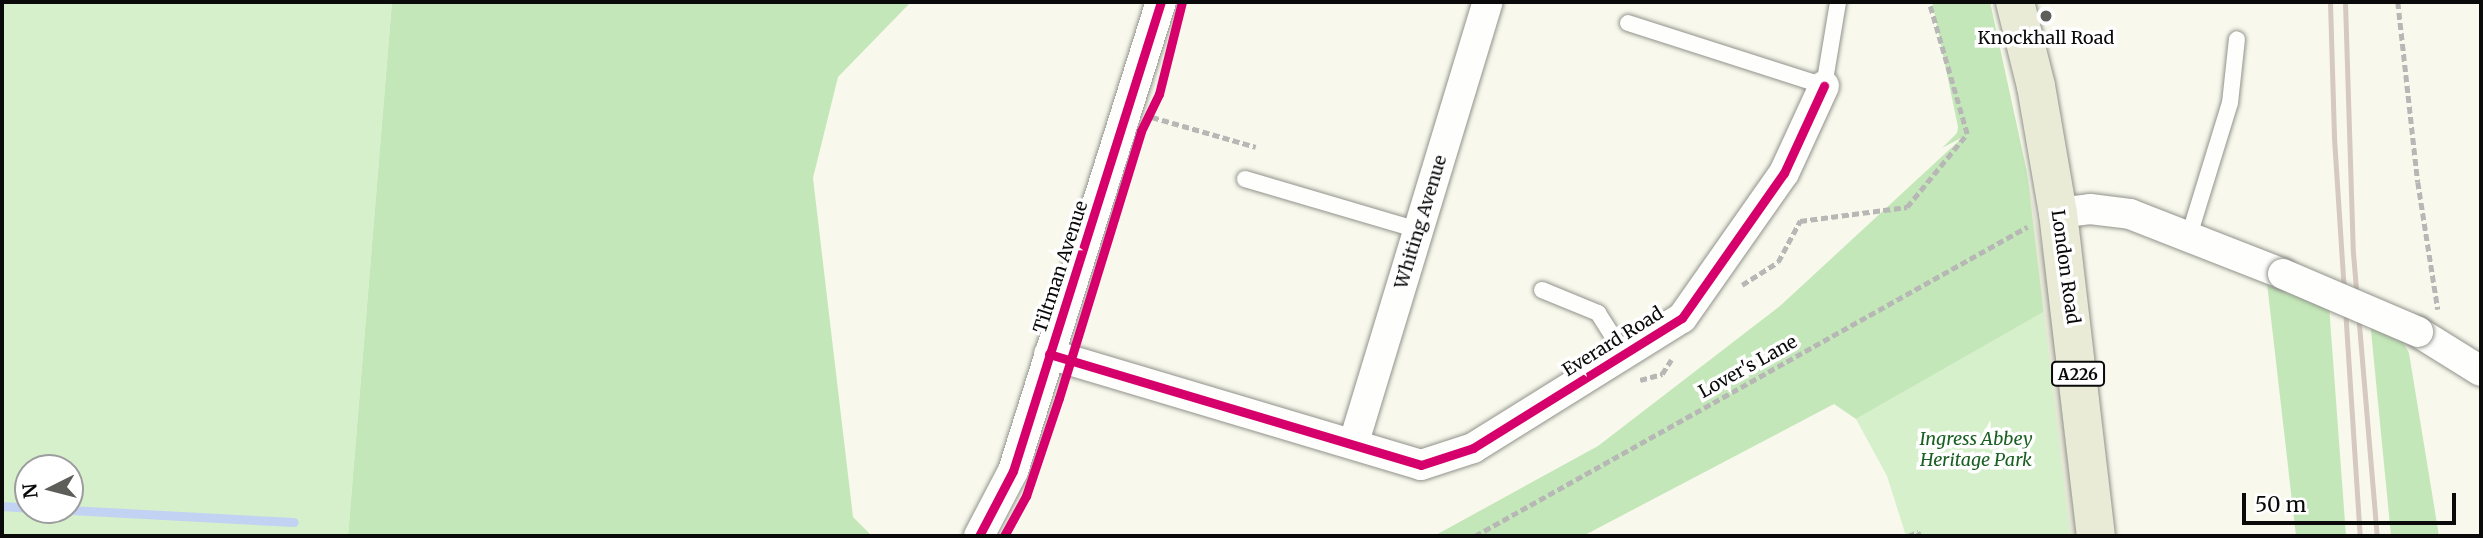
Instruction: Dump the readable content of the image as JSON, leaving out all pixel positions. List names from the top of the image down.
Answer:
{
  "streets": {
    "main road": ["London Road", "A226"],
    "street": ["Whiting Avenue", "Tiltman Avenue", "Everard Road"],
    "path": ["Lover's Lane"]
  },
  "crossings": [
    ["Whiting Avenue", "Everard Road"],
    ["Tiltman Avenue", "Everard Road"],
    ["London Road", "Lover's Lane"]
  ],
  "parks": ["Ingress Abbey Heritage Park"],
  "places": ["Knockhall Road"],
  "scale_bar": "50 m",
  "north": "left"
}
